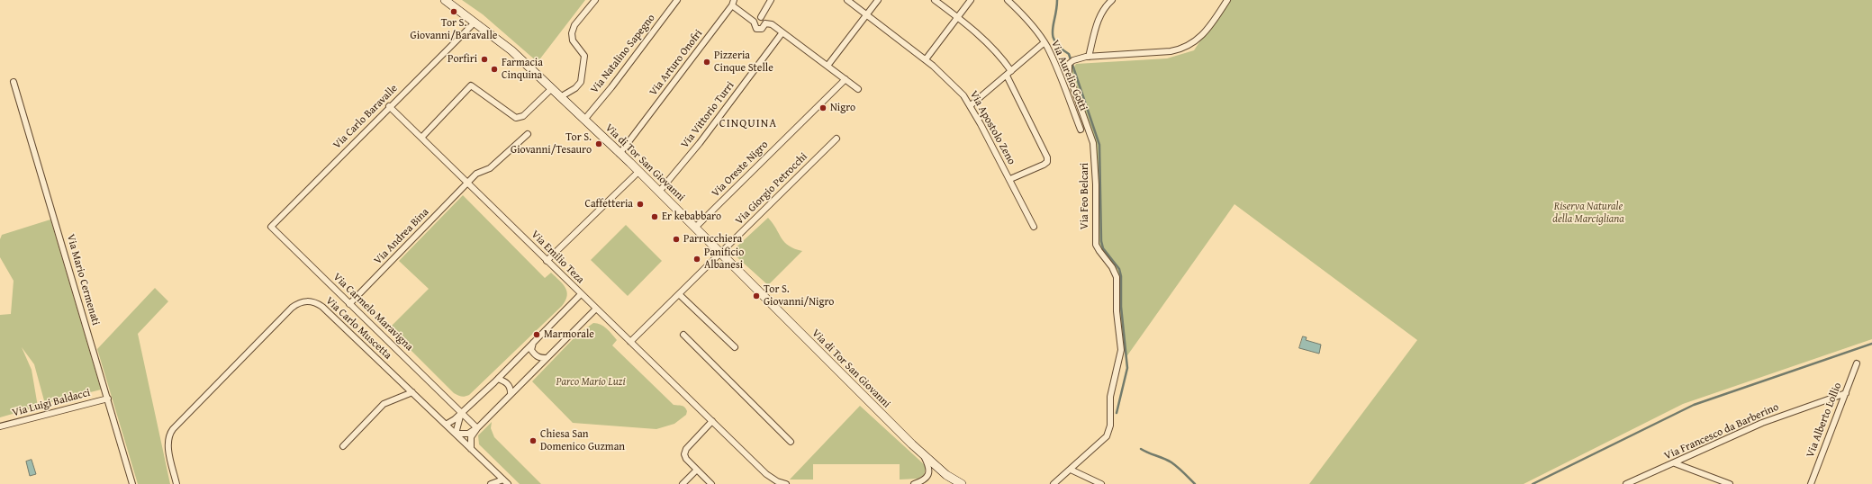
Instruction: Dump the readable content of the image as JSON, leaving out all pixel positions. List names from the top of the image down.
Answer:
{
  "streets": {
    "street": [
      "Via Natalino Sapegno",
      "Via Arturo Onofri",
      "Via Aurelio Gotti",
      "Via Vittorio Turri",
      "Via Carlo Baravalle",
      "Via Apostolo Zeno",
      "Via di Tor San Giovanni",
      "Via Oreste Nigro",
      "Via Giorgio Petrocchi",
      "Via Feo Belcari",
      "Via Andrea Bina",
      "Via Emilio Teza",
      "Via Mario Cermenati",
      "Via Carmelo Maravigna",
      "Via Carlo Muscetta",
      "Via Luigi Baldacci",
      "Via Alberto Lollio",
      "Via Francesco da Barberino"
    ]
  },
  "crossings": [
    ["Via Natalino Sapegno", "Via di Tor San Giovanni"],
    ["Via Arturo Onofri", "Via Vittorio Turri"],
    ["Via Arturo Onofri", "Via di Tor San Giovanni"],
    ["Via Arturo Onofri", "Via Oreste Nigro"],
    ["Via Vittorio Turri", "Via di Tor San Giovanni"],
    ["Via Carlo Baravalle", "Via di Tor San Giovanni"],
    ["Via Carlo Baravalle", "Via Emilio Teza"],
    ["Via Carlo Baravalle", "Via Carmelo Maravigna"],
    ["Via di Tor San Giovanni", "Via Oreste Nigro"],
    ["Via di Tor San Giovanni", "Via Giorgio Petrocchi"],
    ["Via Giorgio Petrocchi", "Via Emilio Teza"],
    ["Via Andrea Bina", "Via Emilio Teza"],
    ["Via Andrea Bina", "Via Carmelo Maravigna"],
    ["Via Mario Cermenati", "Via Luigi Baldacci"],
    ["Via Alberto Lollio", "Via Francesco da Barberino"]
  ],
  "districts": ["CINQUINA"],
  "parks": ["Riserva Naturale della Marcigliana", "Parco Mario Luzi"],
  "places": [
    "Tor S. Giovanni/Baravalle",
    "Porfiri",
    "Pizzeria Cinque Stelle",
    "Farmacia Cinquina",
    "Nigro",
    "Tor S. Giovanni/Tesauro",
    "Caffetteria",
    "Er kebabbaro",
    "Parrucchiera",
    "Panificio Albanesi",
    "Tor S. Giovanni/Nigro",
    "Marmorale",
    "Chiesa San Domenico Guzman"
  ]
}
